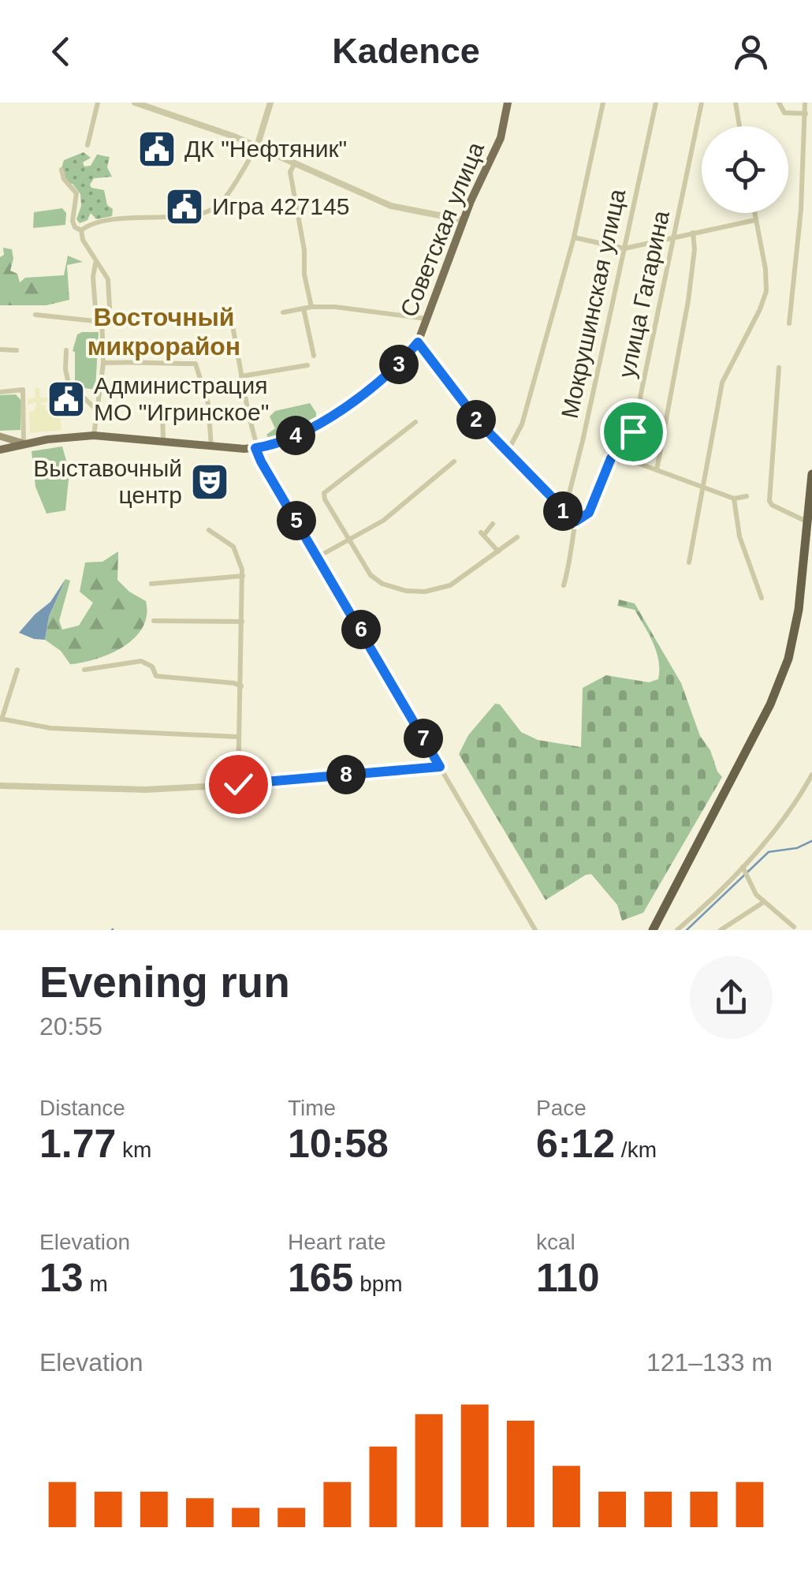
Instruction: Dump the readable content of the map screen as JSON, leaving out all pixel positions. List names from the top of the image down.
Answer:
{
  "streets": {
    "main road": ["Советская улица"],
    "street": ["улица Гагарина", "Мокрушинская улица"]
  },
  "districts": ["Восточный микрорайон"],
  "places": {
    "public building": ["ДК \"Нефтяник\"", "Игра 427145", "Администрация МО \"Игринское\""],
    "theatre": ["Выставочный центр"]
  },
  "page": {
    "header": "Kadence",
    "pins": [
      "3",
      "2",
      "4",
      "1",
      "5",
      "6",
      "7",
      "8"
    ],
    "heading": ["Evening run", "20:55"],
    "stats": [
      ["Distance", "1.77 km"],
      ["Time", "10:58"],
      ["Pace", "6:12 /km"],
      ["Elevation", "13 m"],
      ["Heart rate", "165 bpm"],
      ["kcal", "110"]
    ],
    "chart": ["Elevation", "121–133 m"]
  }
}
